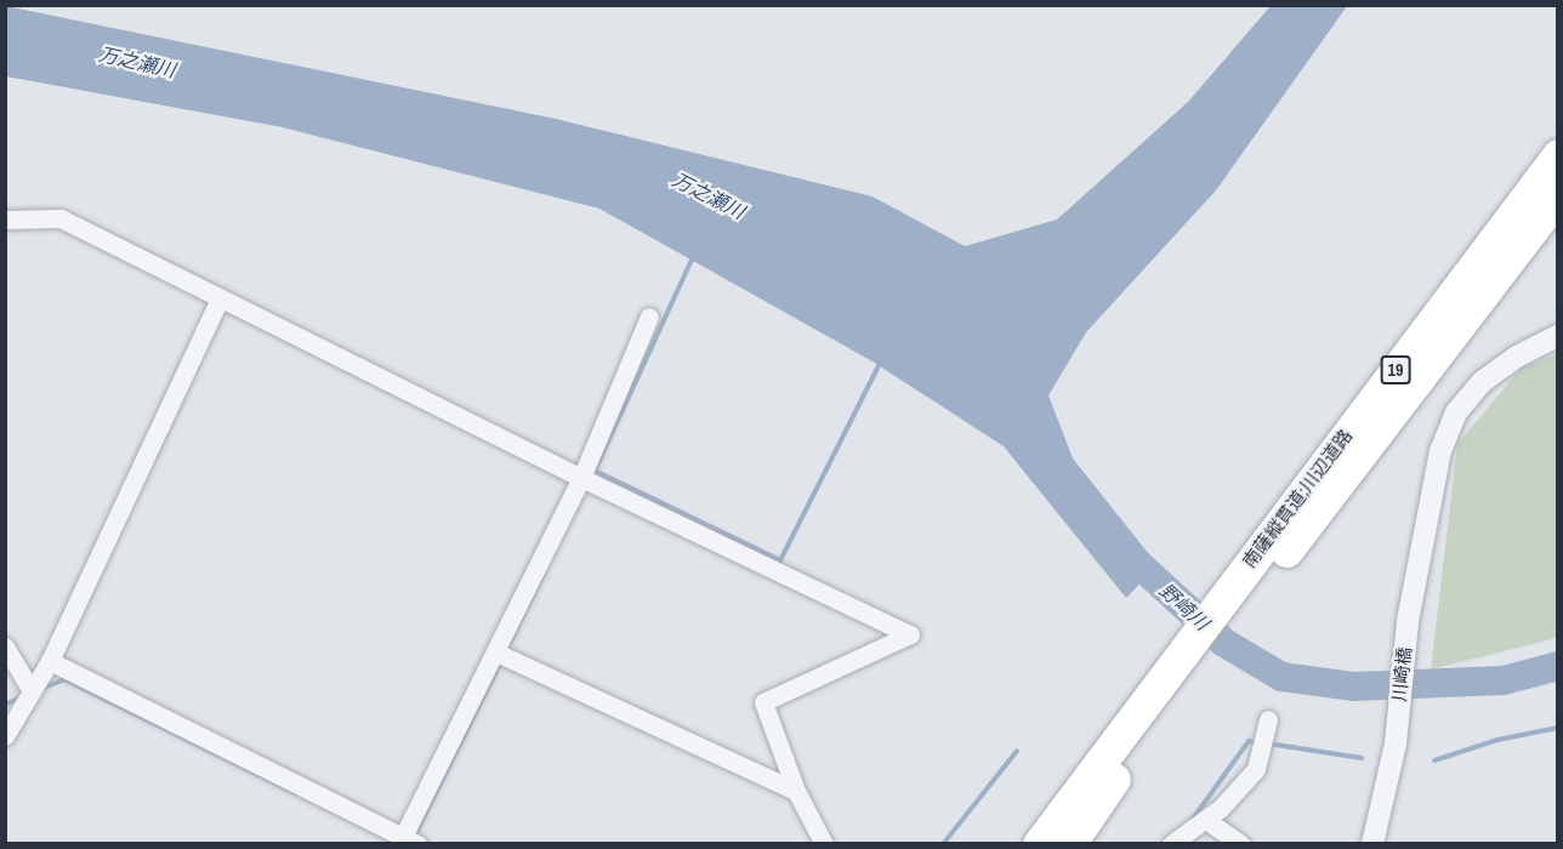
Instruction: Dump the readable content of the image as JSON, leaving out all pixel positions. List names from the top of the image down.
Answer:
{
  "streets": {
    "highway": ["19", "南薩縦貫道;川辺道路"],
    "street": ["川崎橋"]
  },
  "crossings": [
    ["19", "南薩縦貫道;川辺道路"]
  ],
  "water": ["万之瀬川", "野崎川"]
}
